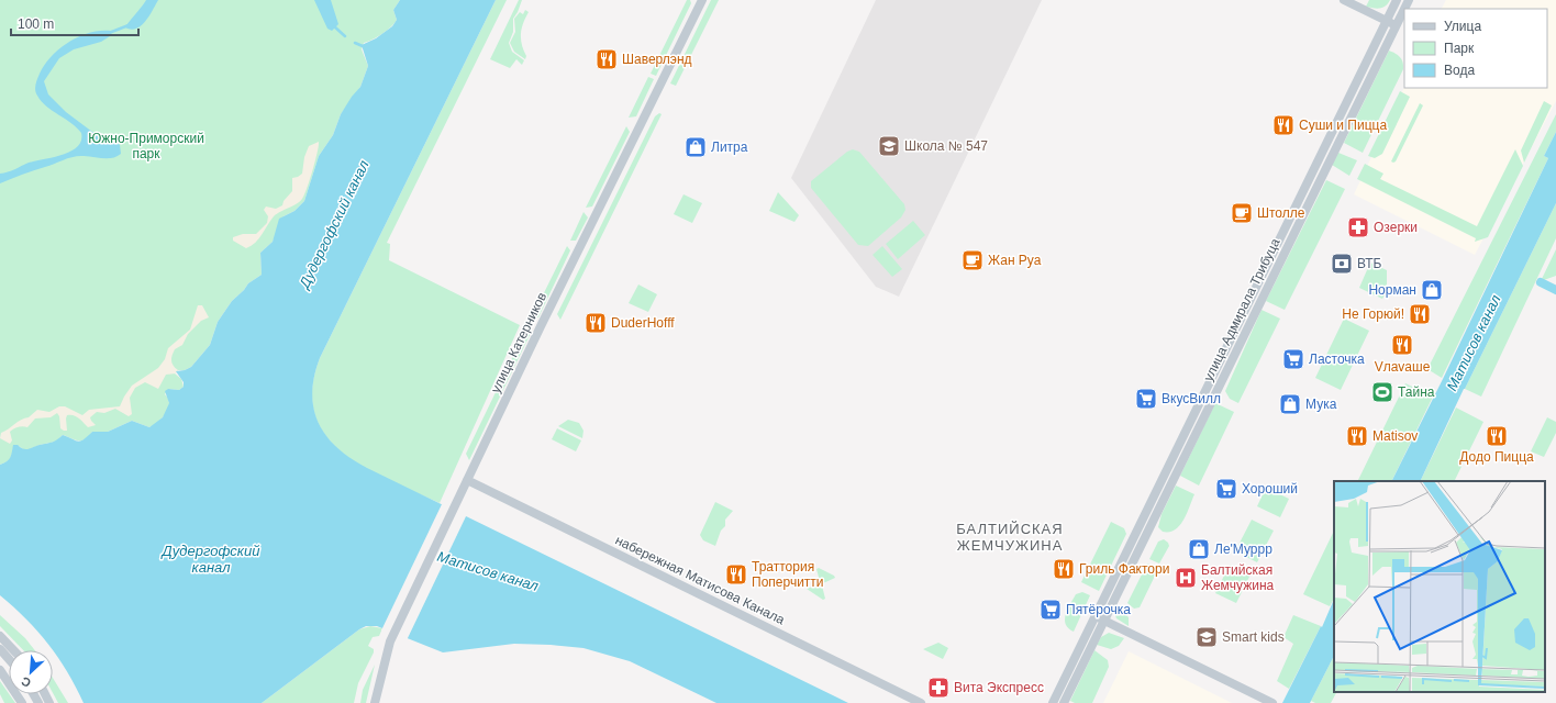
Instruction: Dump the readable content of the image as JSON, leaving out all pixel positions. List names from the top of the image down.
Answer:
{
  "streets": {
    "street": ["улица Адмирала Трибуца", "улица Катерников", "набережная Матисова Канала"]
  },
  "crossings": [
    ["улица Катерников", "набережная Матисова Канала"]
  ],
  "districts": ["БАЛТИЙСКАЯ ЖЕМЧУЖИНА"],
  "water": ["Дудергофский канал", "Матисов канал"],
  "parks": ["Южно-Приморский парк"],
  "places": {
    "restaurant": [
      "Шаверлэнд",
      "Суши и Пицца",
      "Не Горюй!",
      "DuderHofff",
      "Vлаvаше",
      "Matisov",
      "Додо Пицца",
      "Гриль Фактори",
      "Траттория Поперчитти"
    ],
    "school or university": ["Школа № 547", "Smart kids"],
    "shop": [
      "Литра",
      "Норман",
      "Мука",
      "Ле'Муррр"
    ],
    "cafe": ["Штолле", "Жан Руа"],
    "pharmacy": ["Озерки", "Вита Экспресс"],
    "bank": ["ВТБ"],
    "supermarket": [
      "Ласточка",
      "ВкусВилл",
      "Хороший",
      "Пятёрочка"
    ],
    "sports": ["Тайна"],
    "hospital": ["Балтийская Жемчужина"]
  },
  "legend": ["Улица", "Парк", "Вода"],
  "scale_bar": "100 m",
  "north": "bottom left"
}
